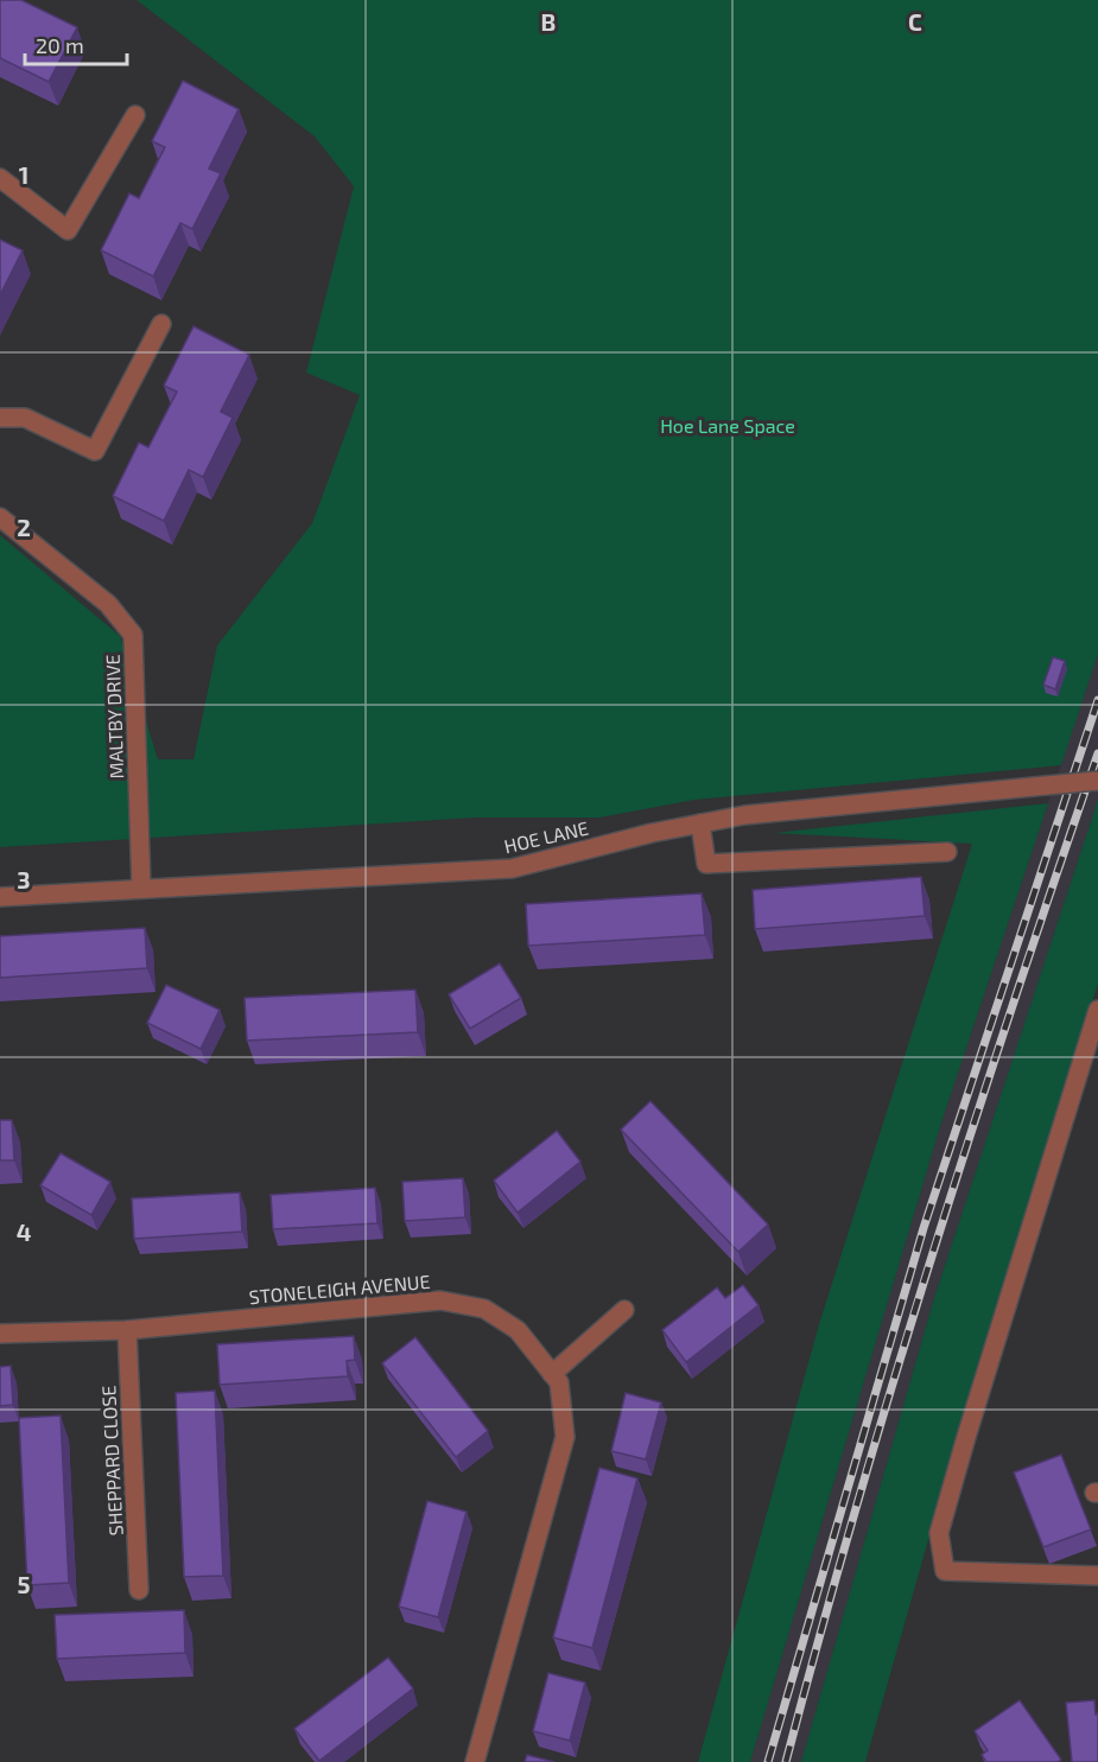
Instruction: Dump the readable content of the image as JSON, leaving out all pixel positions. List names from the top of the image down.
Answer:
{
  "streets": {
    "street": [
      "MALTBY DRIVE",
      "HOE LANE",
      "STONELEIGH AVENUE",
      "SHEPPARD CLOSE"
    ]
  },
  "crossings": [
    ["MALTBY DRIVE", "HOE LANE"],
    ["STONELEIGH AVENUE", "SHEPPARD CLOSE"]
  ],
  "parks": ["Hoe Lane Space"],
  "scale_bar": "20 m",
  "grid": {
    "columns": ["B", "C"],
    "rows": [
      "1",
      "2",
      "3",
      "4",
      "5"
    ]
  }
}
